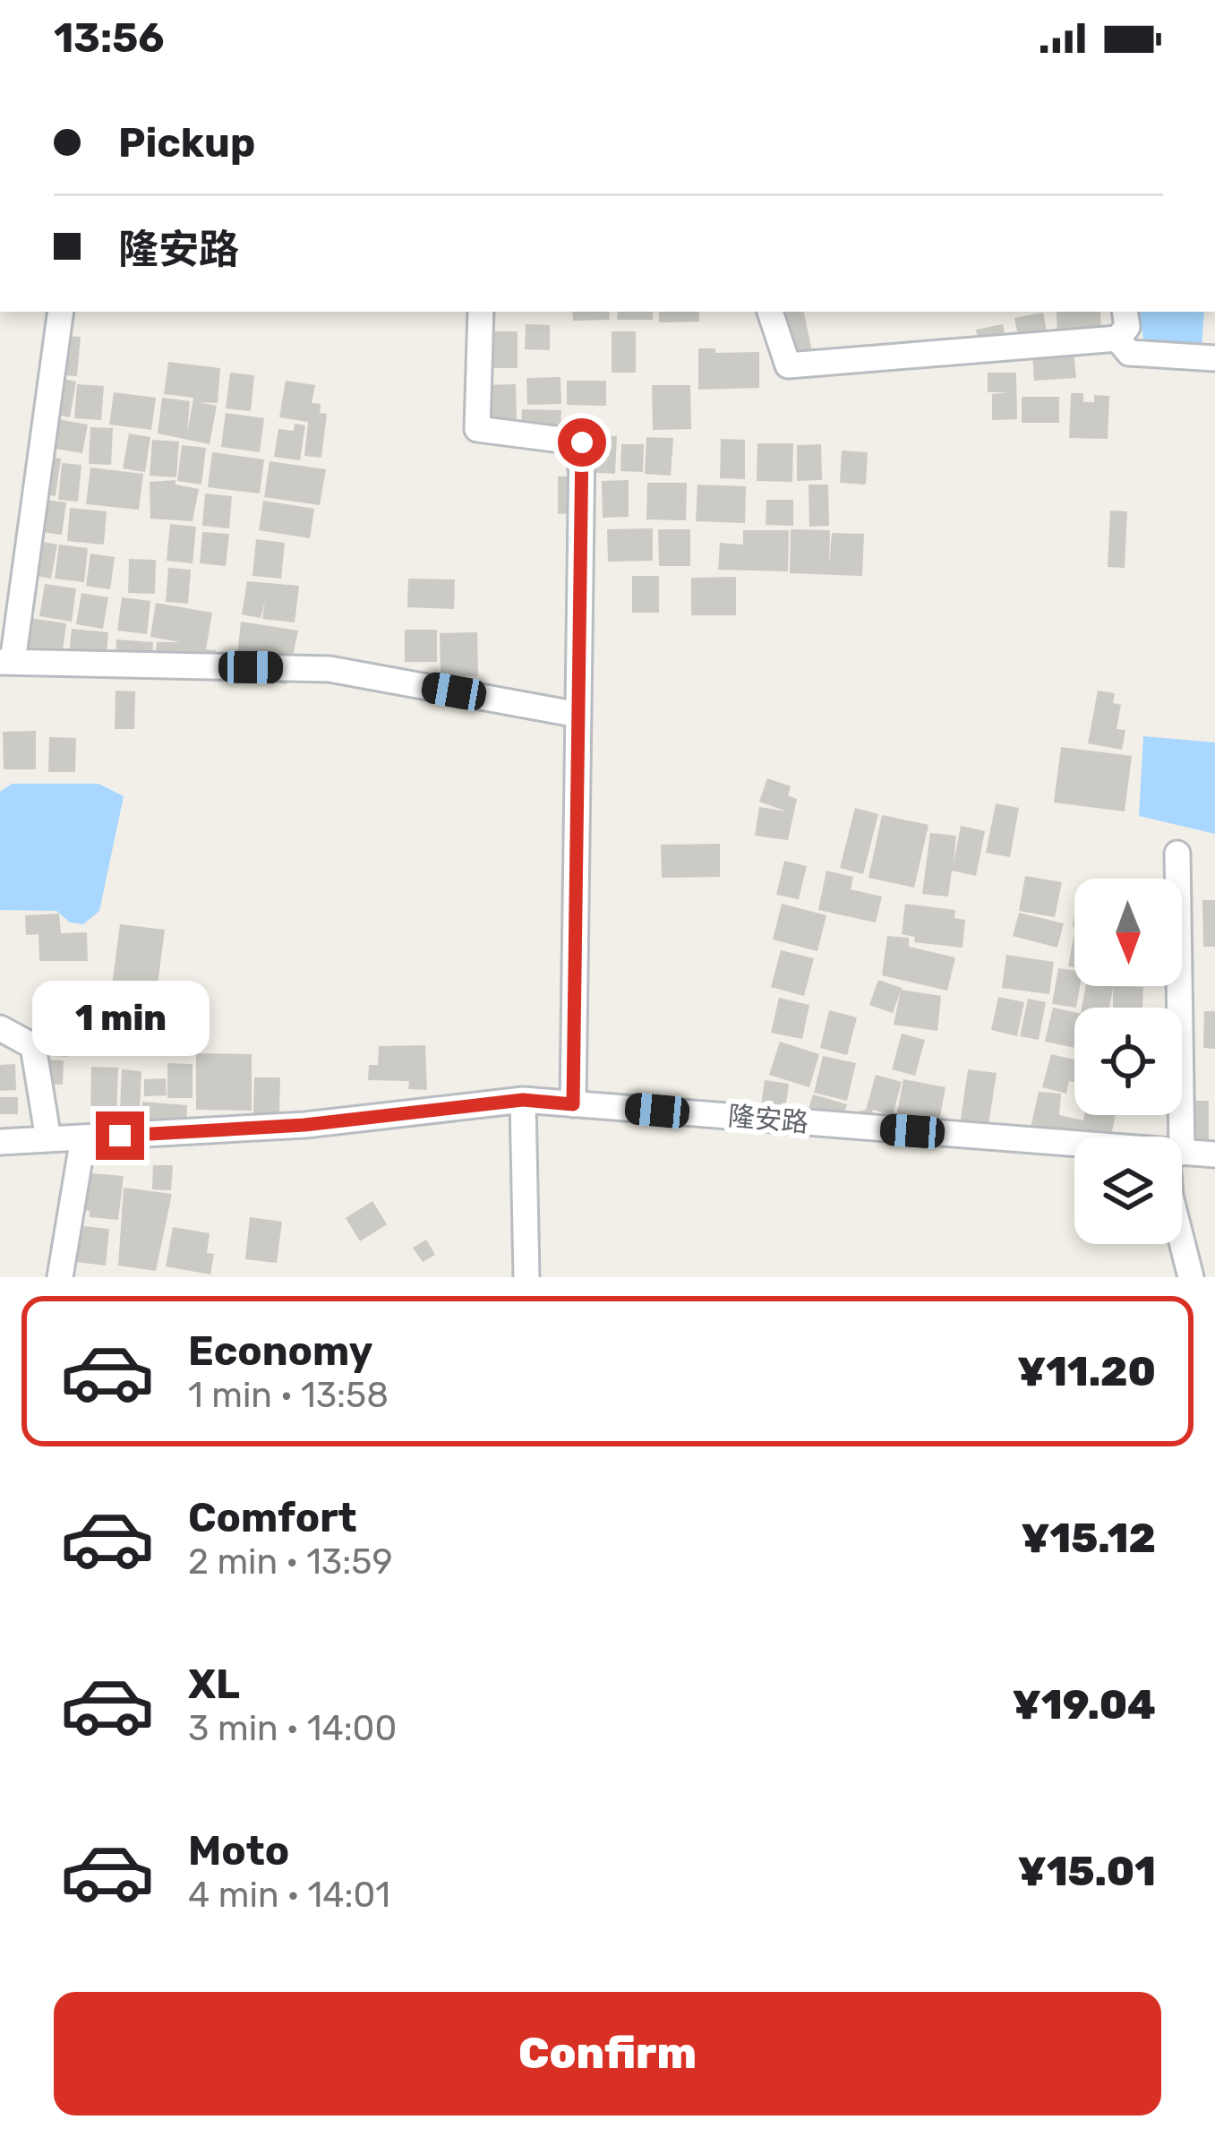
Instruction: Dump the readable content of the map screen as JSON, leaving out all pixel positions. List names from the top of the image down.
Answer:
{
  "streets": {
    "street": ["隆安路"]
  },
  "north": "bottom",
  "page": {
    "status": "13:56",
    "banner": ["Pickup", "隆安路"],
    "bubble": "1 min",
    "list": [
      {
        "name": "Economy",
        "note": "1 min · 13:58",
        "value": "¥11.20"
      },
      {
        "name": "Comfort",
        "note": "2 min · 13:59",
        "value": "¥15.12"
      },
      {
        "name": "XL",
        "note": "3 min · 14:00",
        "value": "¥19.04"
      },
      {
        "name": "Moto",
        "note": "4 min · 14:01",
        "value": "¥15.01"
      }
    ],
    "buttons": "Confirm"
  }
}
